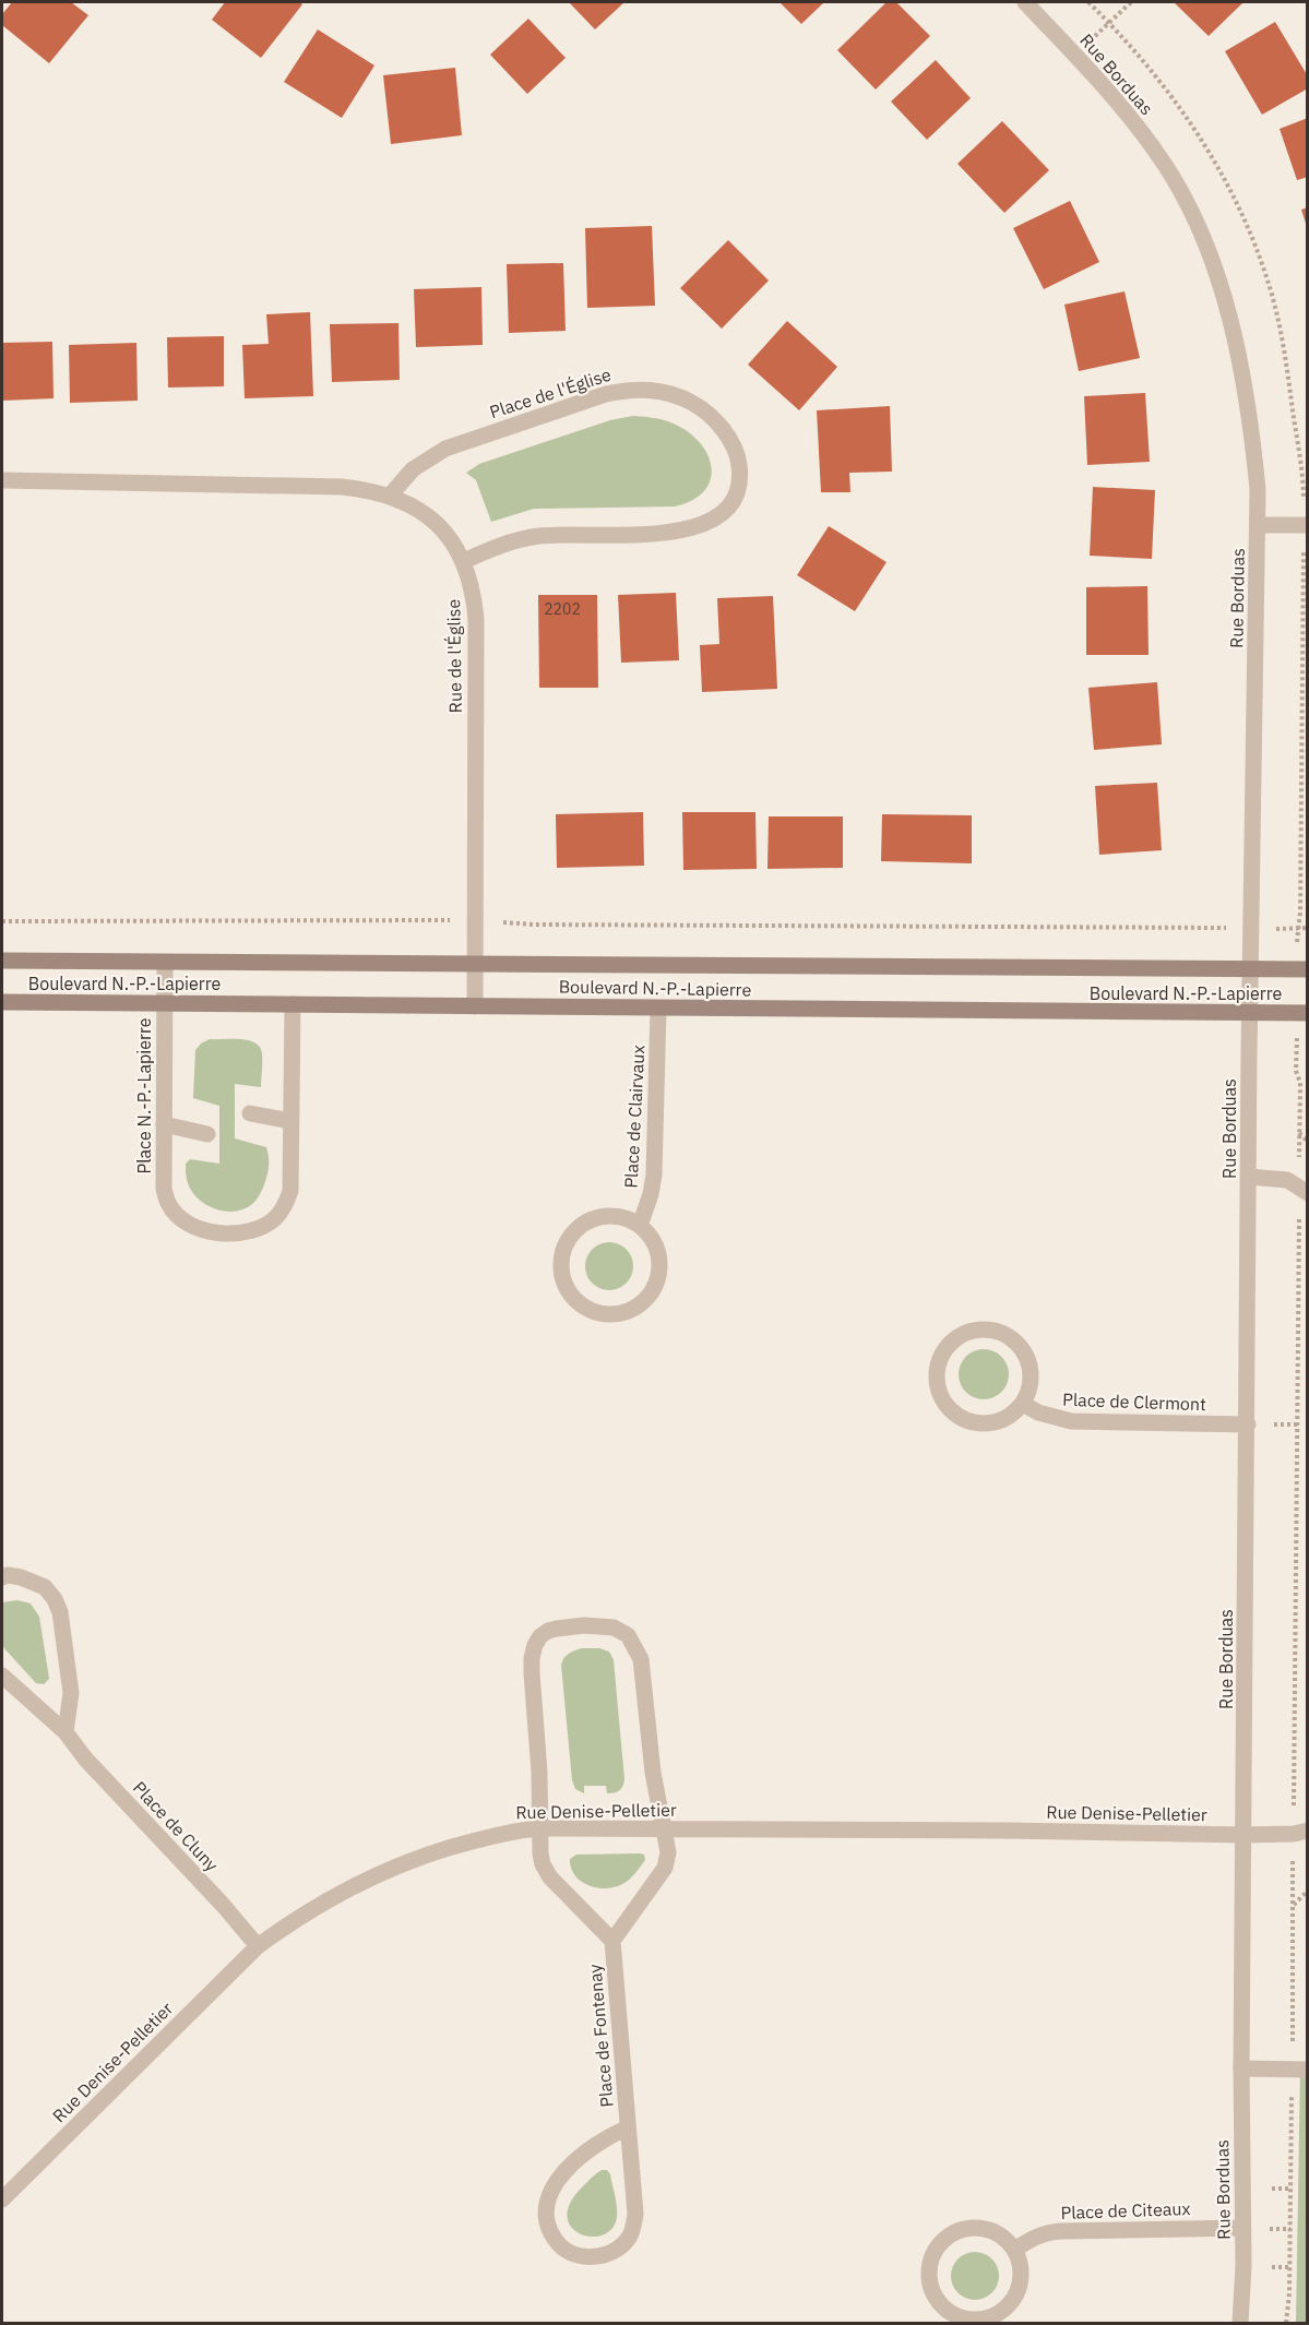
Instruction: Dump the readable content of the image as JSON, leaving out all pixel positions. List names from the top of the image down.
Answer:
{
  "streets": {
    "street": [
      "Rue Borduas",
      "Place de l'Église",
      "Rue de l'Église",
      "Boulevard N.-P.-Lapierre",
      "Place N.-P.-Lapierre",
      "Place de Clairvaux",
      "Place de Clermont",
      "Rue Denise-Pelletier",
      "Place de Cluny",
      "Place de Fontenay",
      "Place de Citeaux"
    ]
  },
  "crossings": [
    ["Rue Borduas", "Boulevard N.-P.-Lapierre"],
    ["Rue Borduas", "Place de Clermont"],
    ["Rue Borduas", "Rue Denise-Pelletier"],
    ["Rue Borduas", "Place de Citeaux"],
    ["Place de l'Église", "Rue de l'Église"],
    ["Rue de l'Église", "Boulevard N.-P.-Lapierre"],
    ["Boulevard N.-P.-Lapierre", "Place N.-P.-Lapierre"],
    ["Boulevard N.-P.-Lapierre", "Place de Clairvaux"],
    ["Rue Denise-Pelletier", "Place de Cluny"],
    ["Rue Denise-Pelletier", "Place de Fontenay"]
  ],
  "house_numbers": ["2202"]
}
